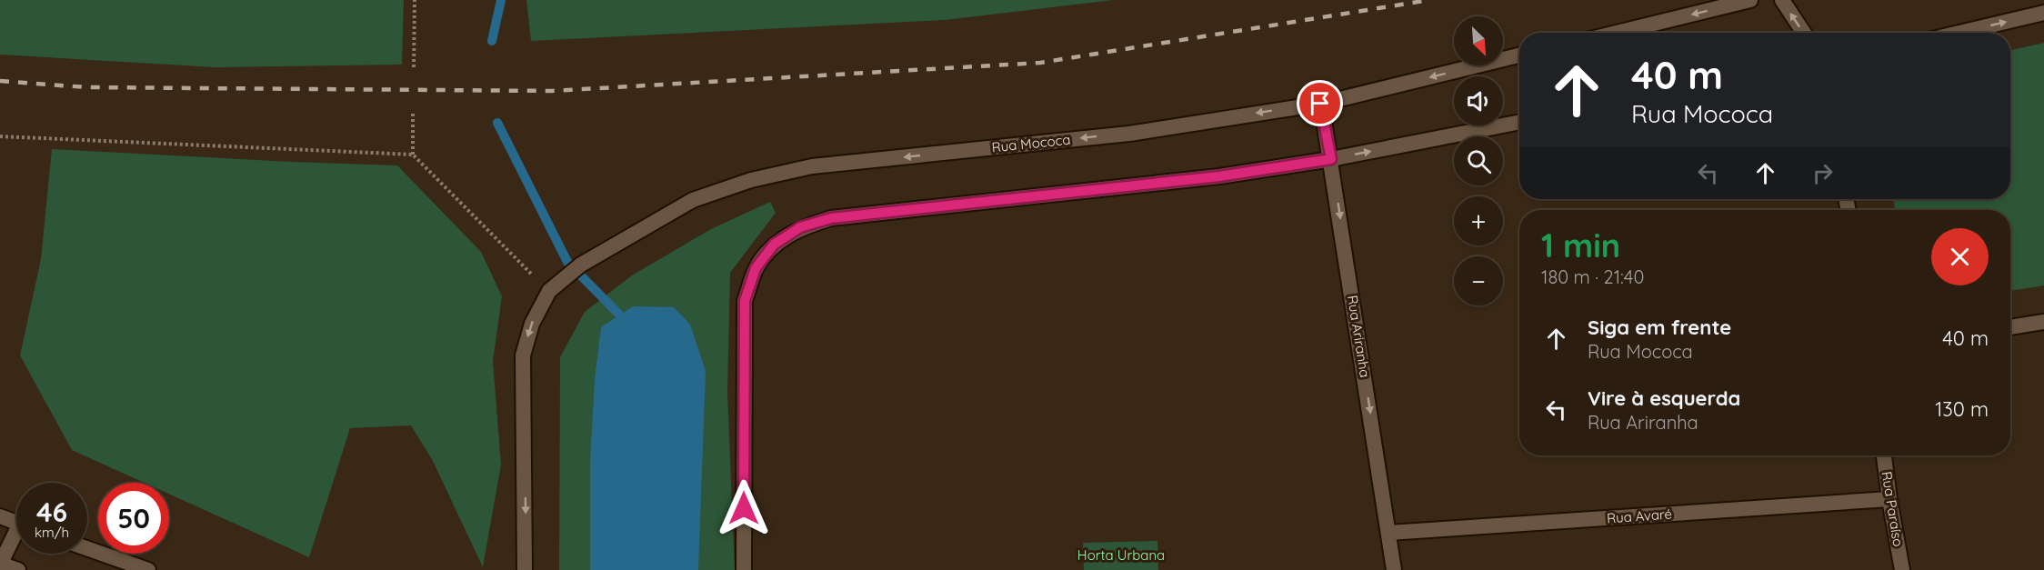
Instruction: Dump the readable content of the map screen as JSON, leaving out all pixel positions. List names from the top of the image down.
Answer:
{
  "streets": {
    "main road": [
      "Rua Mococa",
      "Rua Ariranha",
      "Rua Paraíso",
      "Rua Avaré"
    ]
  },
  "crossings": [
    ["Rua Mococa", "Rua Ariranha"],
    ["Rua Ariranha", "Rua Avaré"],
    ["Rua Paraíso", "Rua Avaré"]
  ],
  "one_way": ["Rua Mococa", "Rua Ariranha"],
  "parks": ["Horta Urbana"],
  "north": "bottom right",
  "page": {
    "map_buttons": ["+", "−"],
    "turn": ["40 m", "Rua Mococa"],
    "heading": ["1 min", "180 m · 21:40"],
    "list": [
      {
        "name": "Siga em frente",
        "note": "Rua Mococa",
        "value": "40 m"
      },
      {
        "name": "Vire à esquerda",
        "note": "Rua Ariranha",
        "value": "130 m"
      }
    ],
    "speed": "46 km/h",
    "limit": "50"
  }
}
